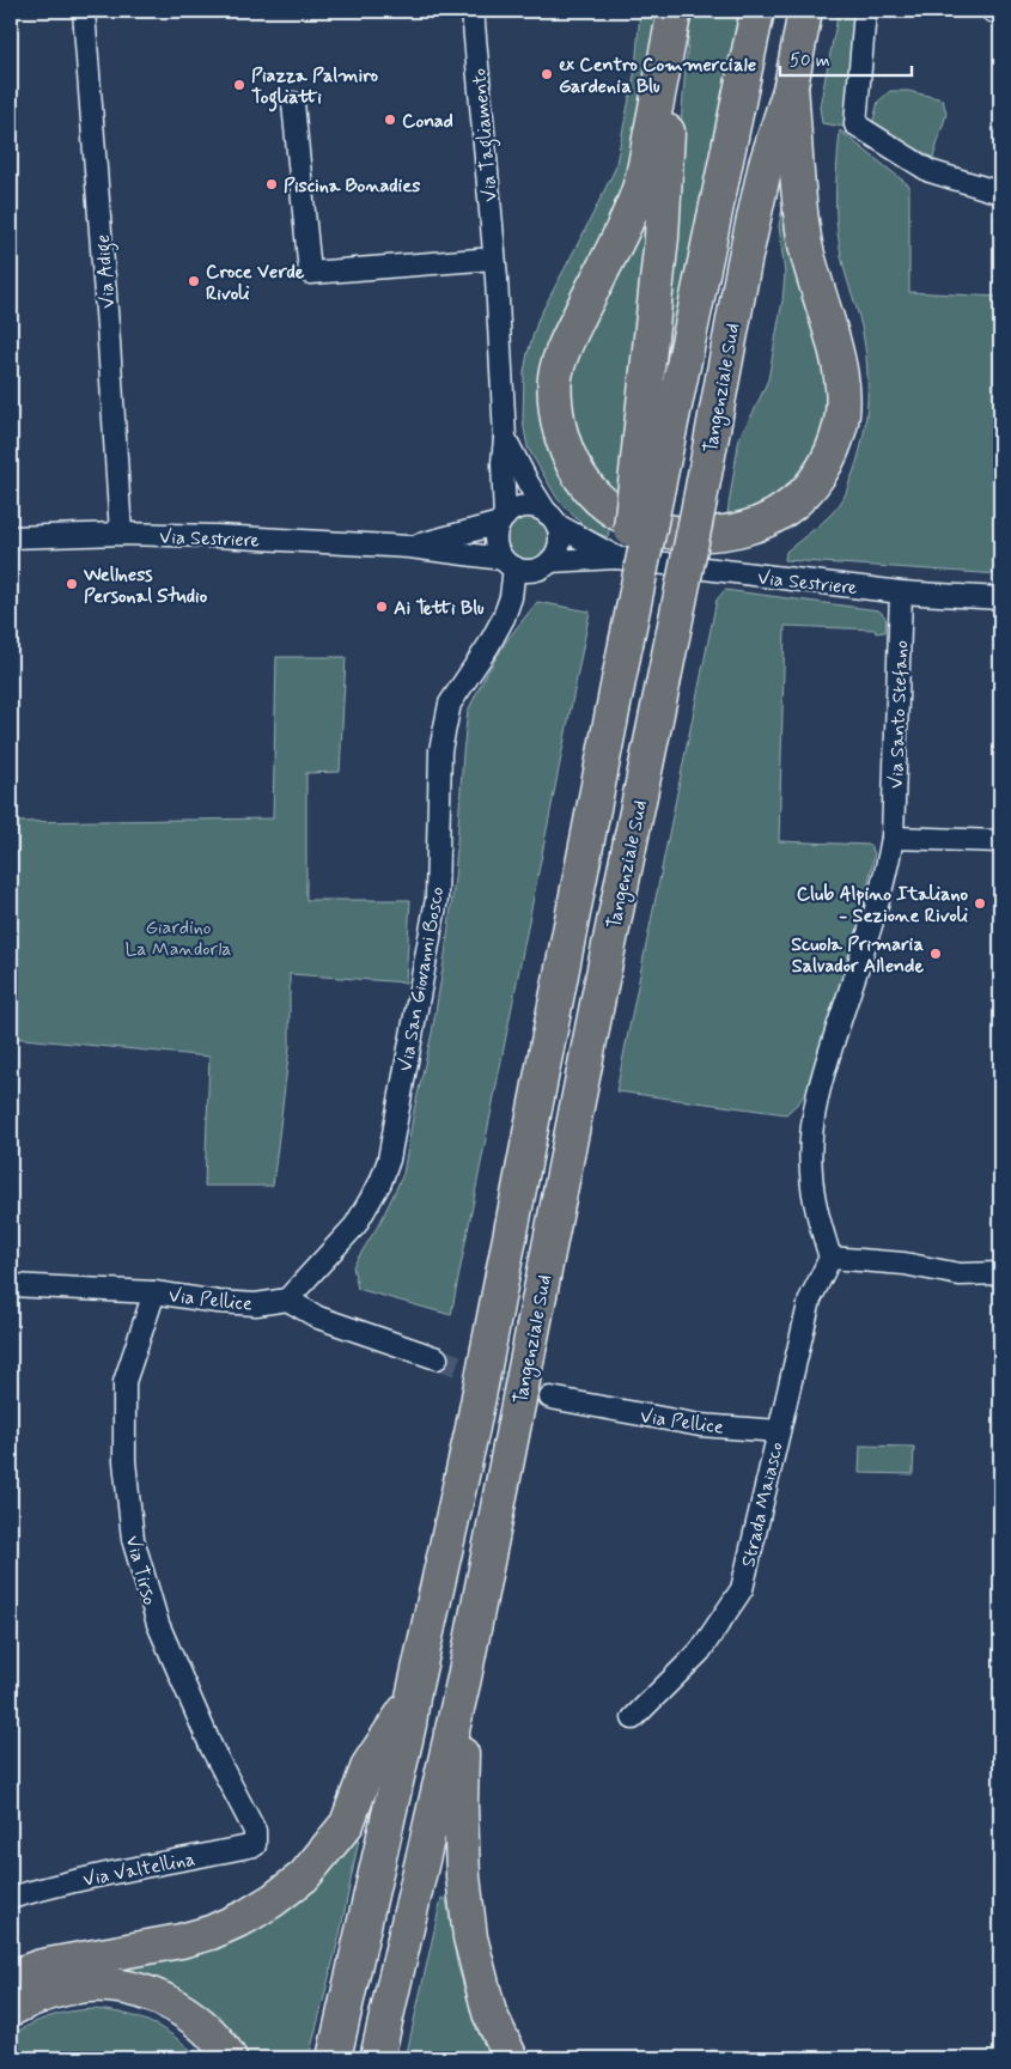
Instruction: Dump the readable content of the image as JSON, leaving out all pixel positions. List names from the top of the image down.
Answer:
{
  "streets": {
    "highway": ["Tangenziale Sud"],
    "street": [
      "Via Tagliamento",
      "Via Adige",
      "Via Sestriere",
      "Via Santo Stefano",
      "Via San Giovanni Bosco",
      "Via Pellice",
      "Strada Maiasco",
      "Via Tirso",
      "Via Valtellina"
    ]
  },
  "crossings": [
    ["Via Tagliamento", "Via Sestriere"],
    ["Via Tagliamento", "Via San Giovanni Bosco"],
    ["Via Adige", "Via Sestriere"],
    ["Via Sestriere", "Via Santo Stefano"],
    ["Via Sestriere", "Via San Giovanni Bosco"],
    ["Via San Giovanni Bosco", "Via Pellice"],
    ["Via Pellice", "Strada Maiasco"],
    ["Via Pellice", "Via Tirso"],
    ["Via Tirso", "Via Valtellina"]
  ],
  "parks": ["Giardino La Mandorla"],
  "places": [
    "ex Centro Commerciale Gardenia Blu",
    "Piazza Palmiro Togliatti",
    "Conad",
    "Piscina Bonadies",
    "Croce Verde Rivoli",
    "Wellness Personal Studio",
    "Ai Tetti Blu",
    "Club Alpino Italiano - Sezione Rivoli",
    "Scuola Primaria Salvador Allende"
  ],
  "scale_bar": "50 m"
}
